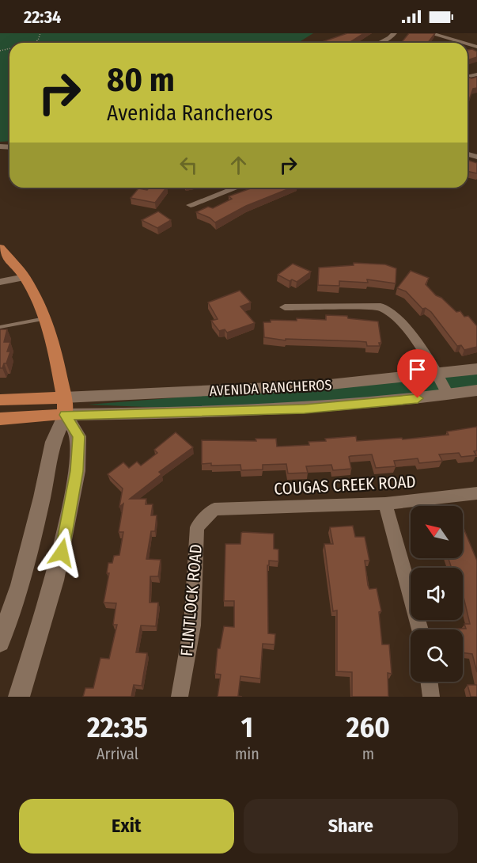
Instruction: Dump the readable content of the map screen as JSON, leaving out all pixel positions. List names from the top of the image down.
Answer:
{
  "streets": {
    "main road": ["AVENIDA RANCHEROS"],
    "street": ["COUGAS CREEK ROAD", "FLINTLOCK ROAD"]
  },
  "crossings": [
    ["COUGAS CREEK ROAD", "FLINTLOCK ROAD"]
  ],
  "north": "top left",
  "page": {
    "status": "22:34",
    "turn": ["80 m", "Avenida Rancheros"],
    "eta": [
      "22:35",
      "Arrival",
      "1",
      "min",
      "260",
      "m"
    ],
    "buttons": ["Exit", "Share"]
  }
}
